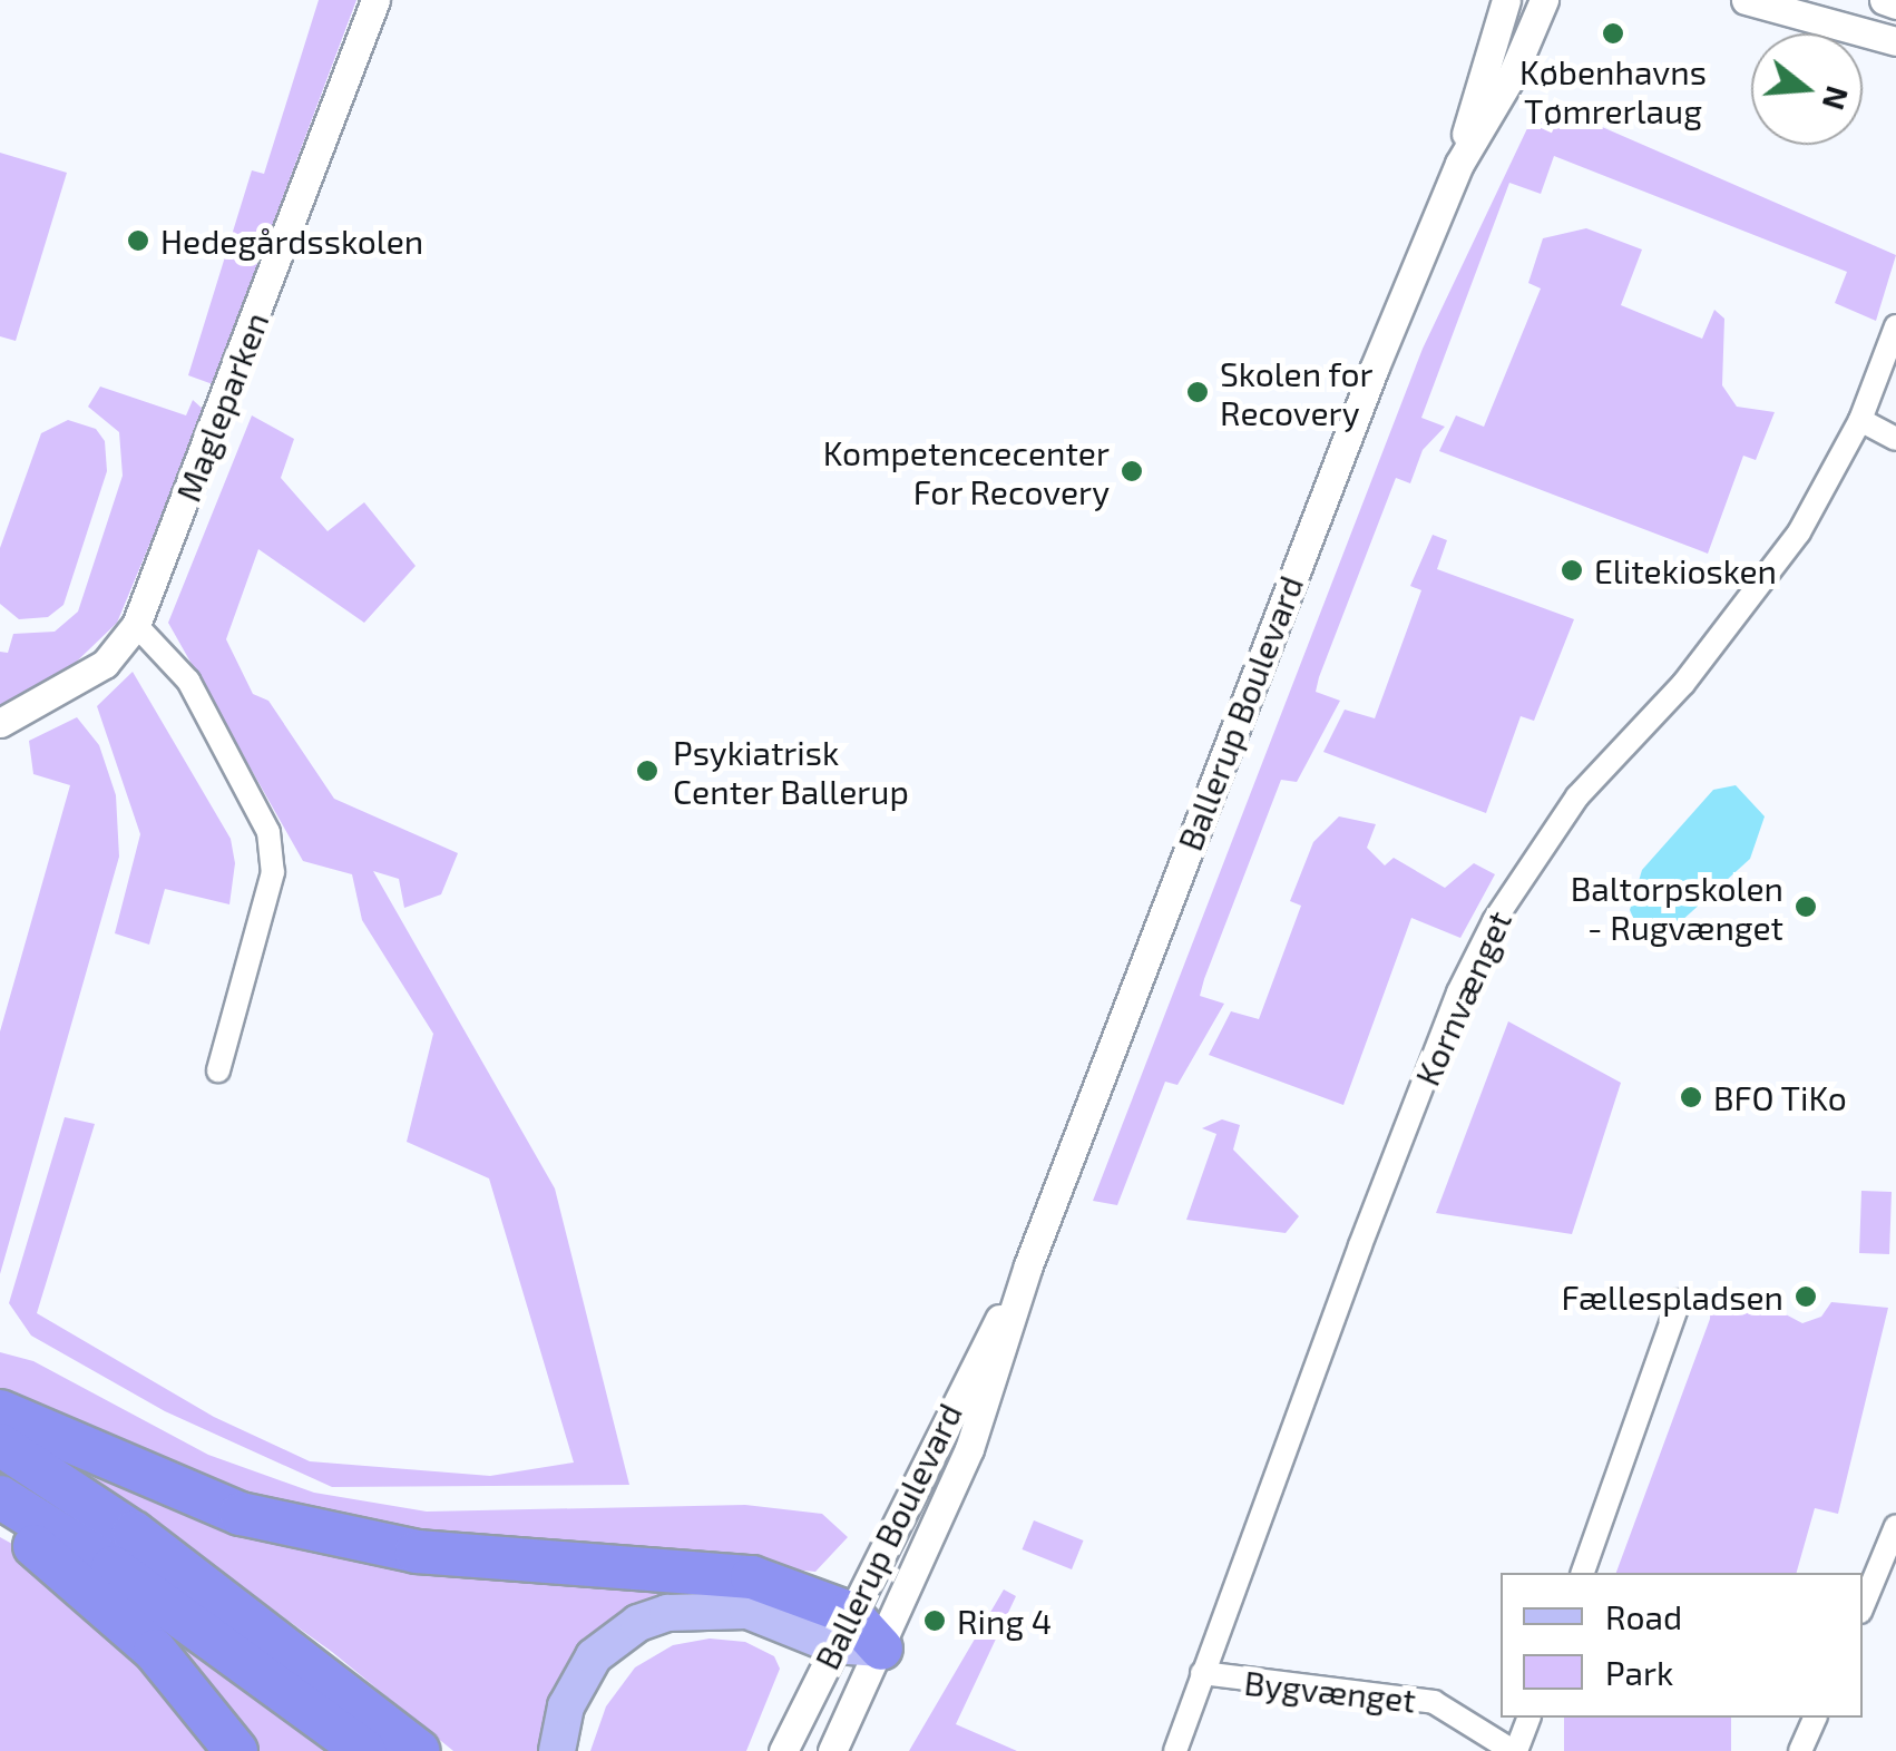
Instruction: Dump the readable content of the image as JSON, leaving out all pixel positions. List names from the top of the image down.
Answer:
{
  "streets": {
    "street": [
      "Magleparken",
      "Ballerup Boulevard",
      "Kornvænget",
      "Bygvænget"
    ]
  },
  "crossings": [
    ["Kornvænget", "Bygvænget"]
  ],
  "places": [
    "Københavns Tømrerlaug",
    "Hedegårdsskolen",
    "Skolen for Recovery",
    "Kompetencecenter For Recovery",
    "Elitekiosken",
    "Psykiatrisk Center Ballerup",
    "Baltorpskolen - Rugvænget",
    "BFO TiKo",
    "Fællespladsen",
    "Ring 4"
  ],
  "legend": ["Road", "Park"],
  "north": "right"
}
